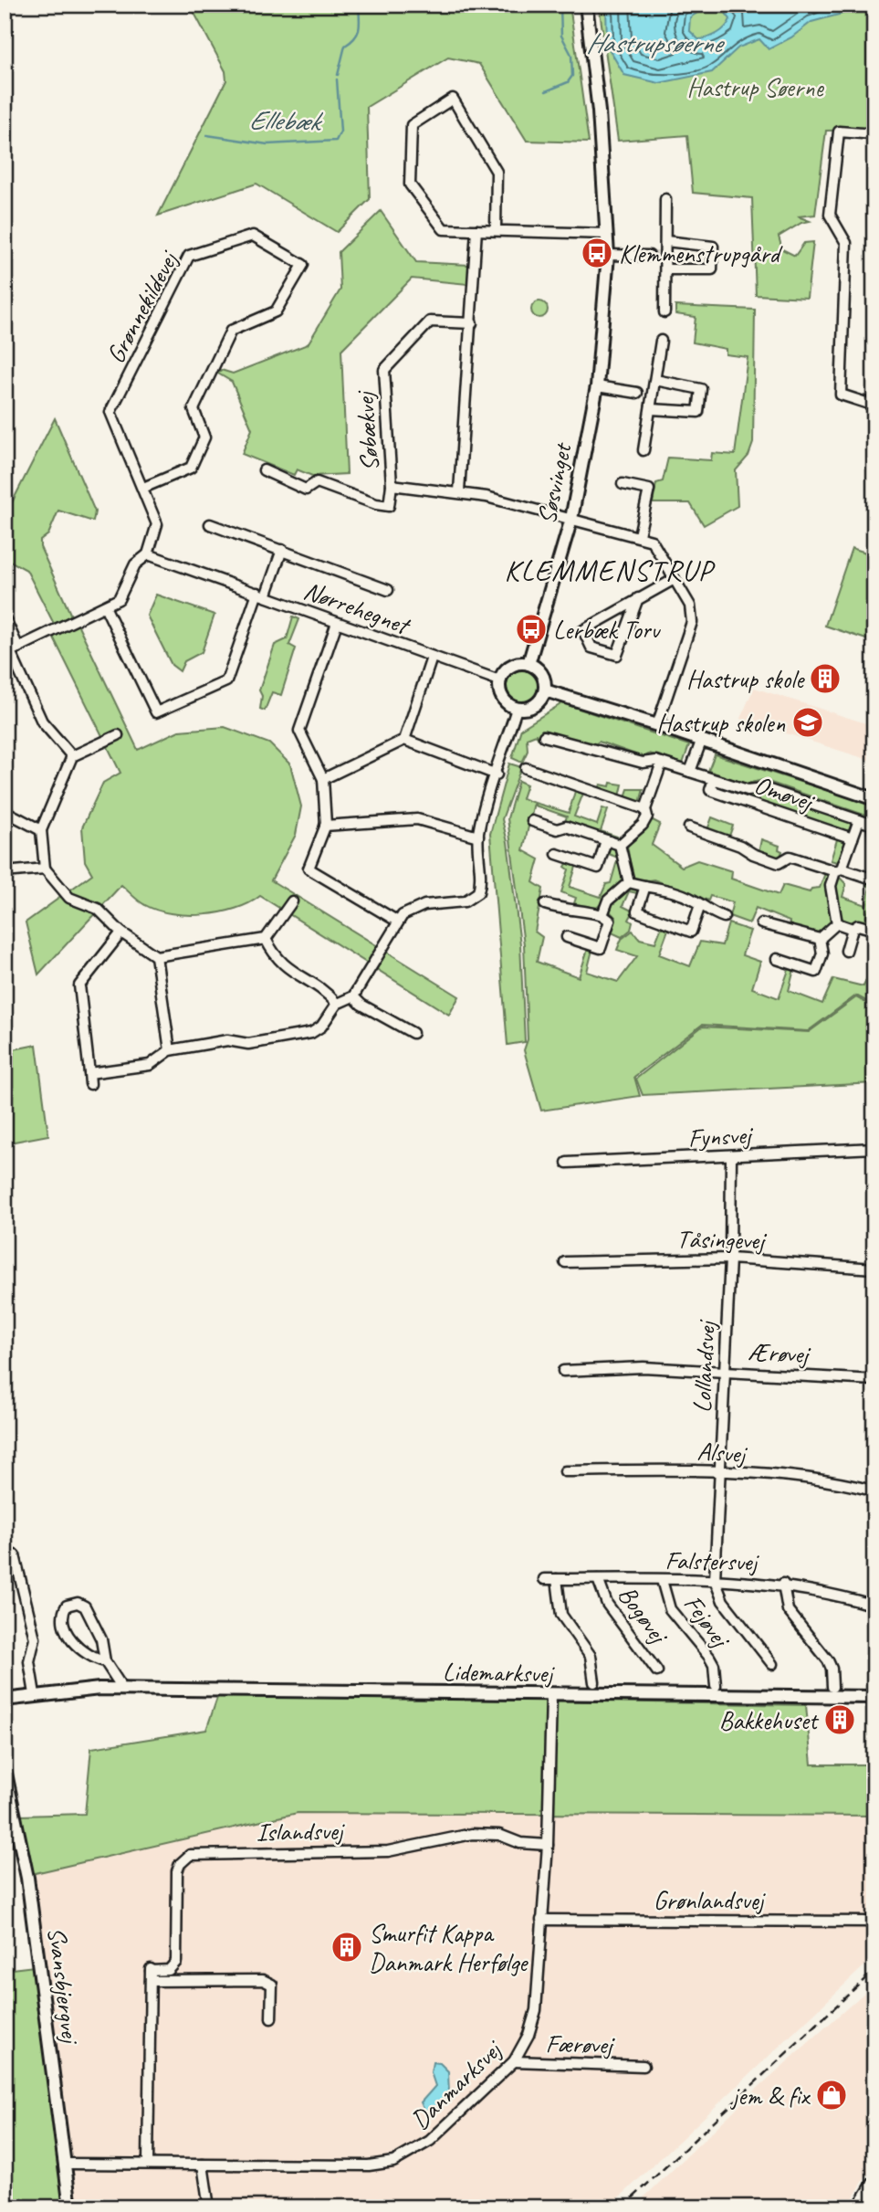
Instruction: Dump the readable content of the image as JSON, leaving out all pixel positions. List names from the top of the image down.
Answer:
{
  "streets": {
    "street": [
      "Grønnekildevej",
      "Søbækvej",
      "Søsvinget",
      "Nørrehegnet",
      "Omøvej",
      "Fynsvej",
      "Tåsingevej",
      "Ærøvej",
      "Lollandsvej",
      "Alsvej",
      "Falstersvej",
      "Bogøvej",
      "Fejøvej",
      "Lidemarksvej",
      "Islandsvej",
      "Grønlandsvej",
      "Svansbjergvej",
      "Færøvej",
      "Danmarksvej"
    ]
  },
  "crossings": [
    ["Grønnekildevej", "Nørrehegnet"],
    ["Søbækvej", "Søsvinget"],
    ["Søsvinget", "Nørrehegnet"],
    ["Fynsvej", "Lollandsvej"],
    ["Tåsingevej", "Lollandsvej"],
    ["Ærøvej", "Lollandsvej"],
    ["Lollandsvej", "Alsvej"],
    ["Lollandsvej", "Falstersvej"],
    ["Lollandsvej", "Fejøvej"],
    ["Falstersvej", "Bogøvej"],
    ["Falstersvej", "Fejøvej"],
    ["Lidemarksvej", "Danmarksvej"],
    ["Islandsvej", "Danmarksvej"],
    ["Grønlandsvej", "Danmarksvej"],
    ["Svansbjergvej", "Danmarksvej"],
    ["Færøvej", "Danmarksvej"]
  ],
  "districts": ["KLEMMENSTRUP"],
  "water": ["Hastrupsøerne", "Ellebæk"],
  "parks": ["Hastrup Søerne"],
  "places": {
    "bus stop": ["Klemmenstrupgård", "Lerbæk Torv"],
    "building": ["Hastrup skole", "Bakkehuset", "Smurfit Kappa Danmark Herfølge"],
    "school or university": ["Hastrup skolen"],
    "shop": ["jem & fix"]
  }
}
